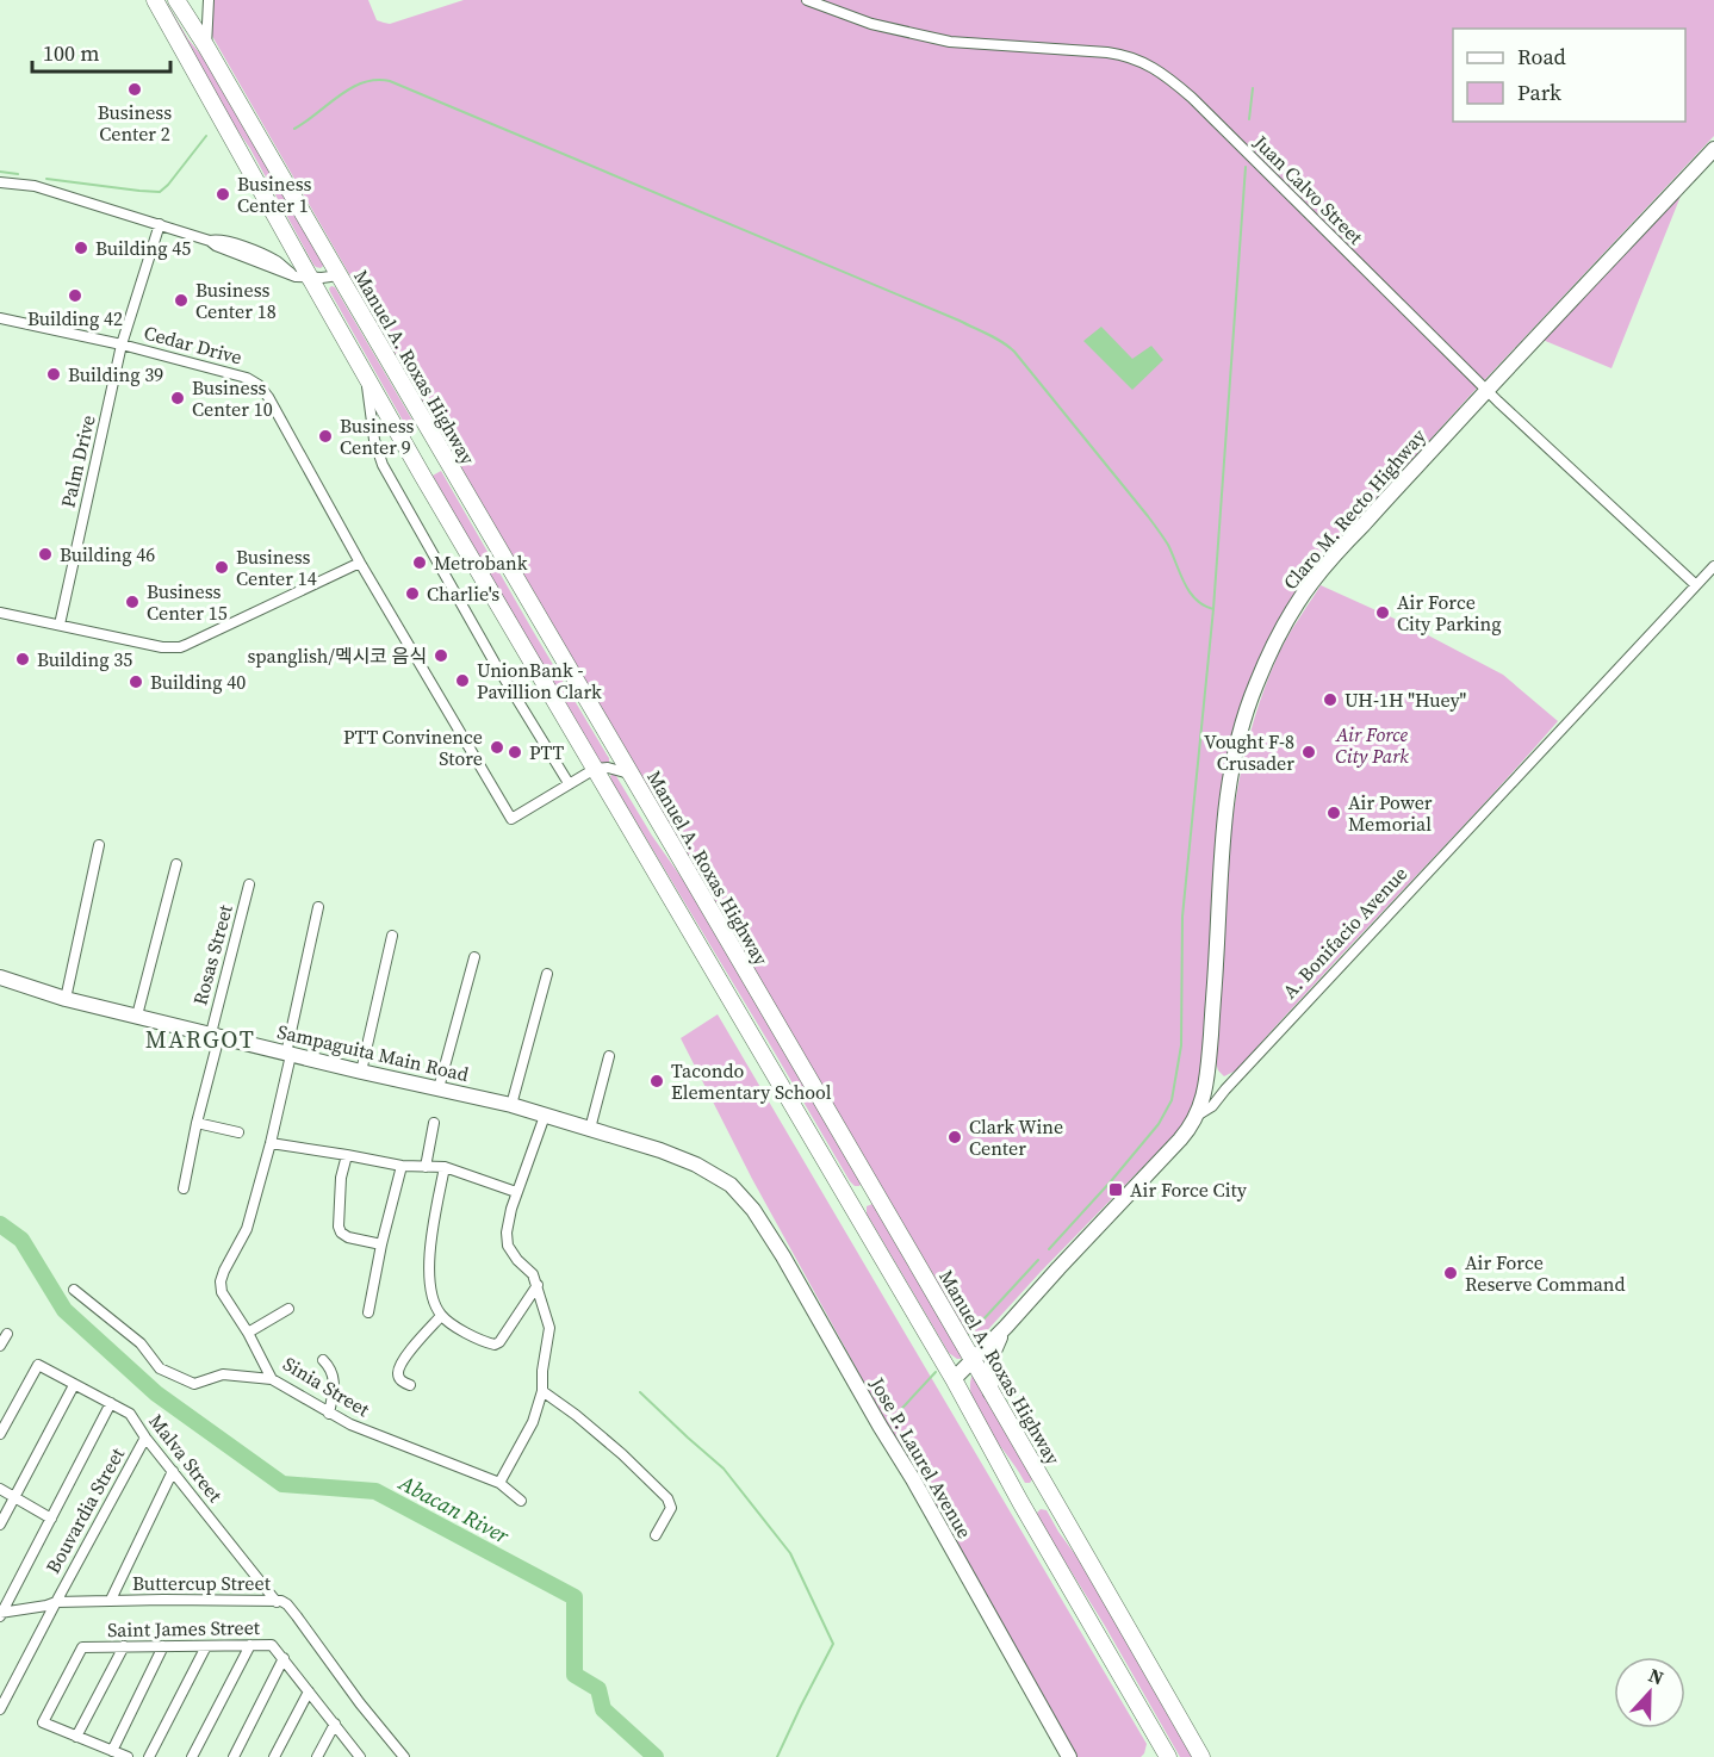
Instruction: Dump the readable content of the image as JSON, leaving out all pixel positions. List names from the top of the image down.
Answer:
{
  "streets": {
    "main road": [
      "Manuel A. Roxas Highway",
      "Claro M. Recto Highway",
      "A. Bonifacio Avenue",
      "Sampaguita Main Road",
      "Jose P. Laurel Avenue"
    ],
    "street": [
      "Juan Calvo Street",
      "Cedar Drive",
      "Palm Drive",
      "Rosas Street",
      "Sinia Street",
      "Malva Street",
      "Bouvardia Street",
      "Buttercup Street",
      "Saint James Street"
    ]
  },
  "crossings": [
    ["Juan Calvo Street", "Claro M. Recto Highway"],
    ["Juan Calvo Street", "A. Bonifacio Avenue"],
    ["Cedar Drive", "Palm Drive"],
    ["Manuel A. Roxas Highway", "A. Bonifacio Avenue"],
    ["Claro M. Recto Highway", "A. Bonifacio Avenue"],
    ["Rosas Street", "Sampaguita Main Road"],
    ["Sampaguita Main Road", "Sinia Street"],
    ["Sampaguita Main Road", "Jose P. Laurel Avenue"],
    ["Malva Street", "Bouvardia Street"],
    ["Malva Street", "Buttercup Street"],
    ["Bouvardia Street", "Buttercup Street"]
  ],
  "districts": ["MARGOT"],
  "water": ["Abacan River"],
  "parks": ["Air Force City Park"],
  "places": {
    "other": [
      "Business Center 2",
      "Business Center 1",
      "Building 45",
      "Building 42",
      "Business Center 18",
      "Building 39",
      "Business Center 10",
      "Business Center 9",
      "Building 46",
      "Metrobank",
      "Business Center 14",
      "Charlie's",
      "Business Center 15",
      "Air Force City Parking",
      "spanglish/멕시코 음식",
      "Building 35",
      "UnionBank - Pavillion Clark",
      "Building 40",
      "UH-1H \"Huey\"",
      "PTT Convinence Store",
      "PTT",
      "Vought F-8 Crusader",
      "Air Power Memorial",
      "Tacondo Elementary School",
      "Clark Wine Center",
      "Air Force Reserve Command"
    ],
    "transit": ["Air Force City"]
  },
  "legend": ["Road", "Park"],
  "scale_bar": "100 m",
  "north": "top"
}
